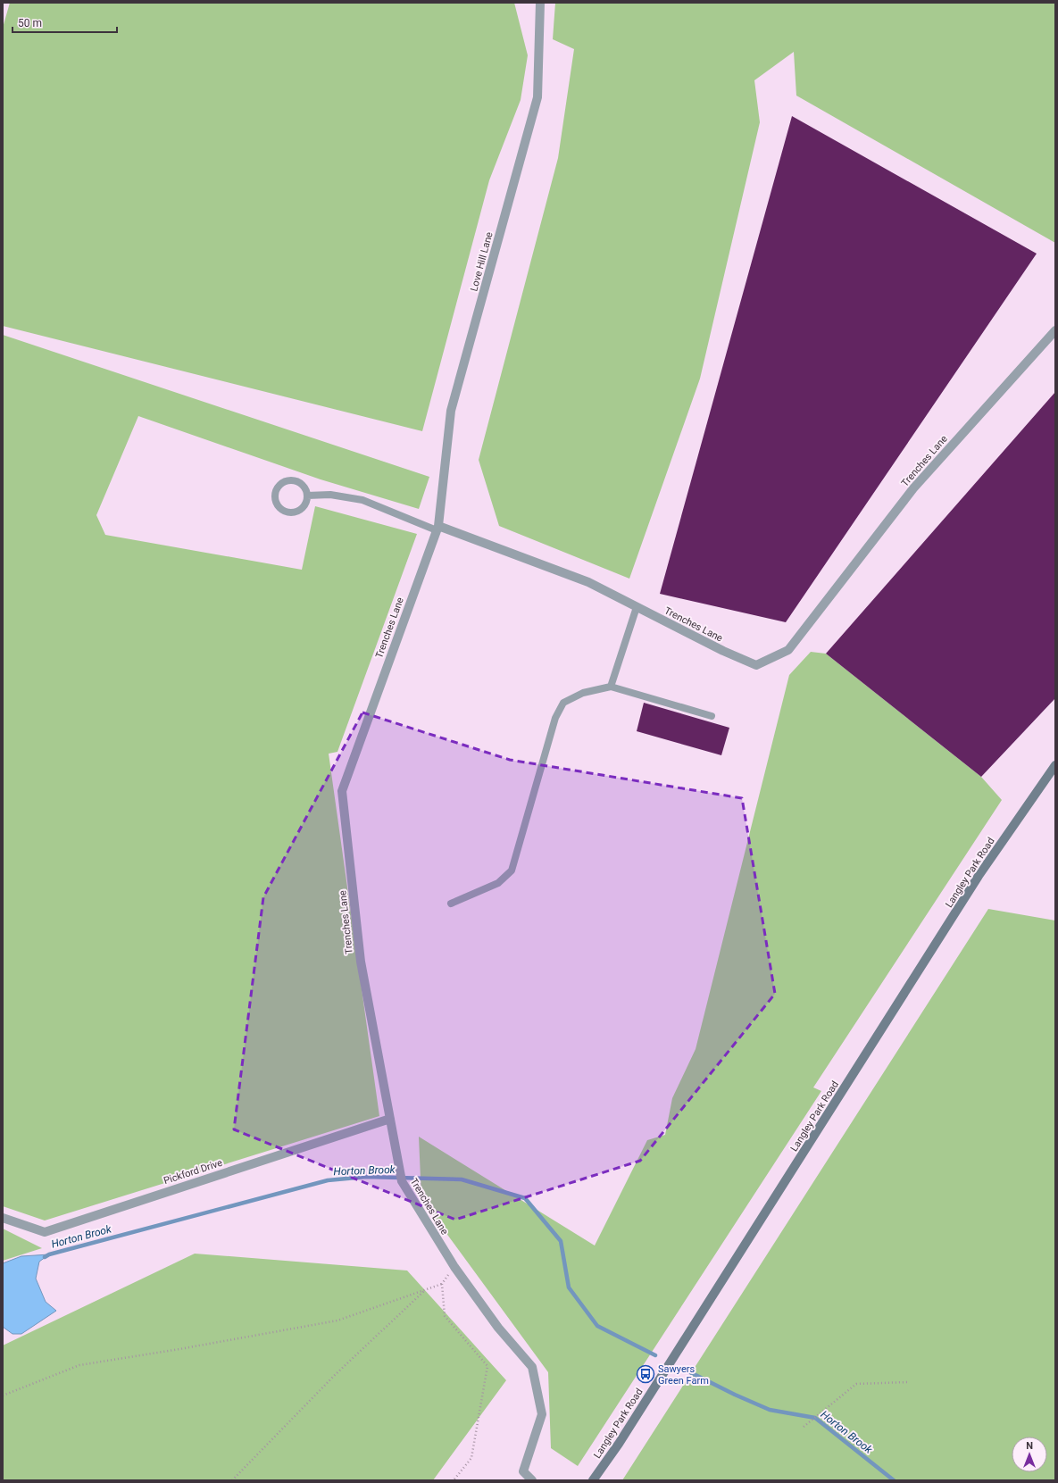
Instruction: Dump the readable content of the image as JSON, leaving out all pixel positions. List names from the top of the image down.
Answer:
{
  "streets": {
    "main road": ["Langley Park Road"],
    "street": ["Love Hill Lane", "Trenches Lane", "Pickford Drive"]
  },
  "crossings": [
    ["Love Hill Lane", "Trenches Lane"],
    ["Trenches Lane", "Pickford Drive"]
  ],
  "water": ["Horton Brook"],
  "places": {
    "bus stop": ["Sawyers Green Farm"]
  },
  "scale_bar": "50 m",
  "north": "top"
}
